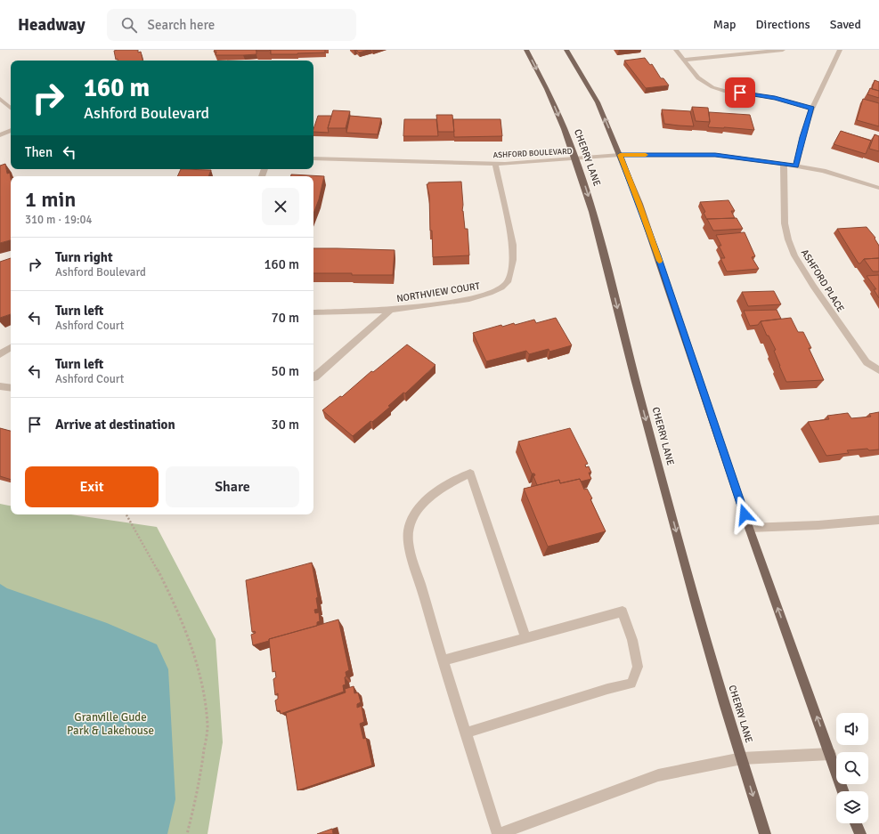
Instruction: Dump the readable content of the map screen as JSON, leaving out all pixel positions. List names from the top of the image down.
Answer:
{
  "streets": {
    "main road": ["CHERRY LANE"],
    "street": ["ASHFORD BOULEVARD", "ASHFORD PLACE", "NORTHVIEW COURT"]
  },
  "crossings": [
    ["ASHFORD BOULEVARD", "CHERRY LANE"],
    ["ASHFORD BOULEVARD", "ASHFORD PLACE"],
    ["ASHFORD BOULEVARD", "NORTHVIEW COURT"]
  ],
  "parks": ["Granville Gude Park & Lakehouse"],
  "page": {
    "header": "Headway",
    "search": "Search here",
    "nav": ["Map", "Directions", "Saved"],
    "turn": ["160 m", "Ashford Boulevard"],
    "then": "Then",
    "heading": ["1 min", "310 m · 19:04"],
    "list": [
      {
        "name": "Turn right",
        "note": "Ashford Boulevard",
        "value": "160 m"
      },
      {
        "name": "Turn left",
        "note": "Ashford Court",
        "value": "70 m"
      },
      {
        "name": "Turn left",
        "note": "Ashford Court",
        "value": "50 m"
      },
      {
        "name": "Arrive at destination",
        "value": "30 m"
      }
    ],
    "buttons": ["Exit", "Share"]
  }
}
